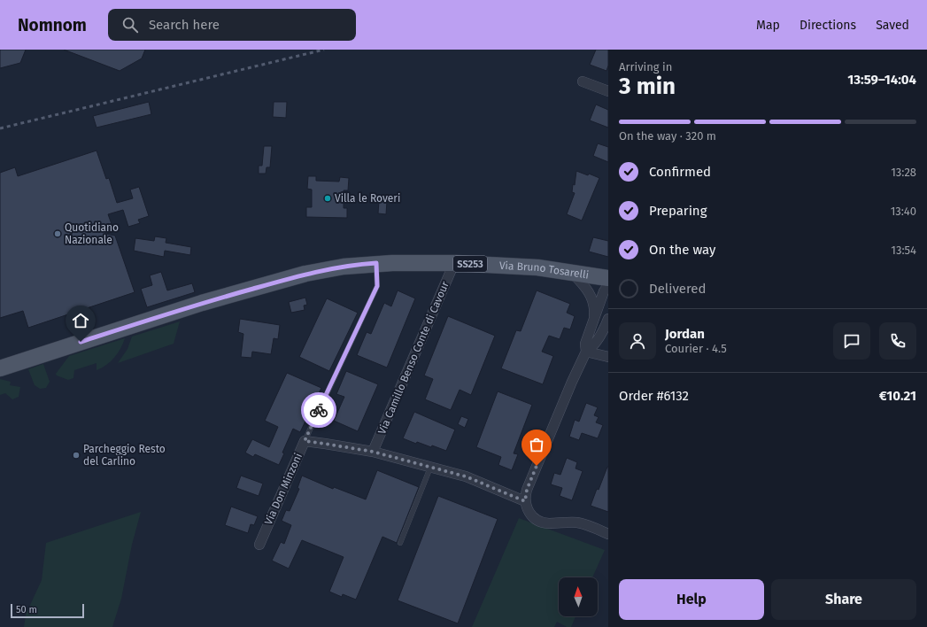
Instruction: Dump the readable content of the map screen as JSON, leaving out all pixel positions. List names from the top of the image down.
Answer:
{
  "streets": {
    "main road": ["SS253", "Via Bruno Tosarelli"],
    "street": ["Via Camillo Benso Conte di Cavour", "Via Don Minzoni"]
  },
  "crossings": [
    ["Via Bruno Tosarelli", "Via Camillo Benso Conte di Cavour"],
    ["Via Camillo Benso Conte di Cavour", "Via Don Minzoni"]
  ],
  "places": ["Villa le Roveri", "Quotidiano Nazionale", "Parcheggio Resto del Carlino"],
  "scale_bar": "50 m",
  "north": "top",
  "page": {
    "header": "Nomnom",
    "search": "Search here",
    "nav": ["Map", "Directions", "Saved"],
    "heading": ["3 min", "Arriving in", "13:59–14:04"],
    "panel": [
      "Jordan",
      "Courier · 4.5",
      "Order #6132",
      "€10.21"
    ],
    "bar": "On the way · 320 m",
    "list": [
      ["Confirmed", "13:28"],
      ["Preparing", "13:40"],
      ["On the way", "13:54"],
      "Delivered"
    ],
    "buttons": ["Help", "Share"],
    "scale": "50 m"
  }
}
